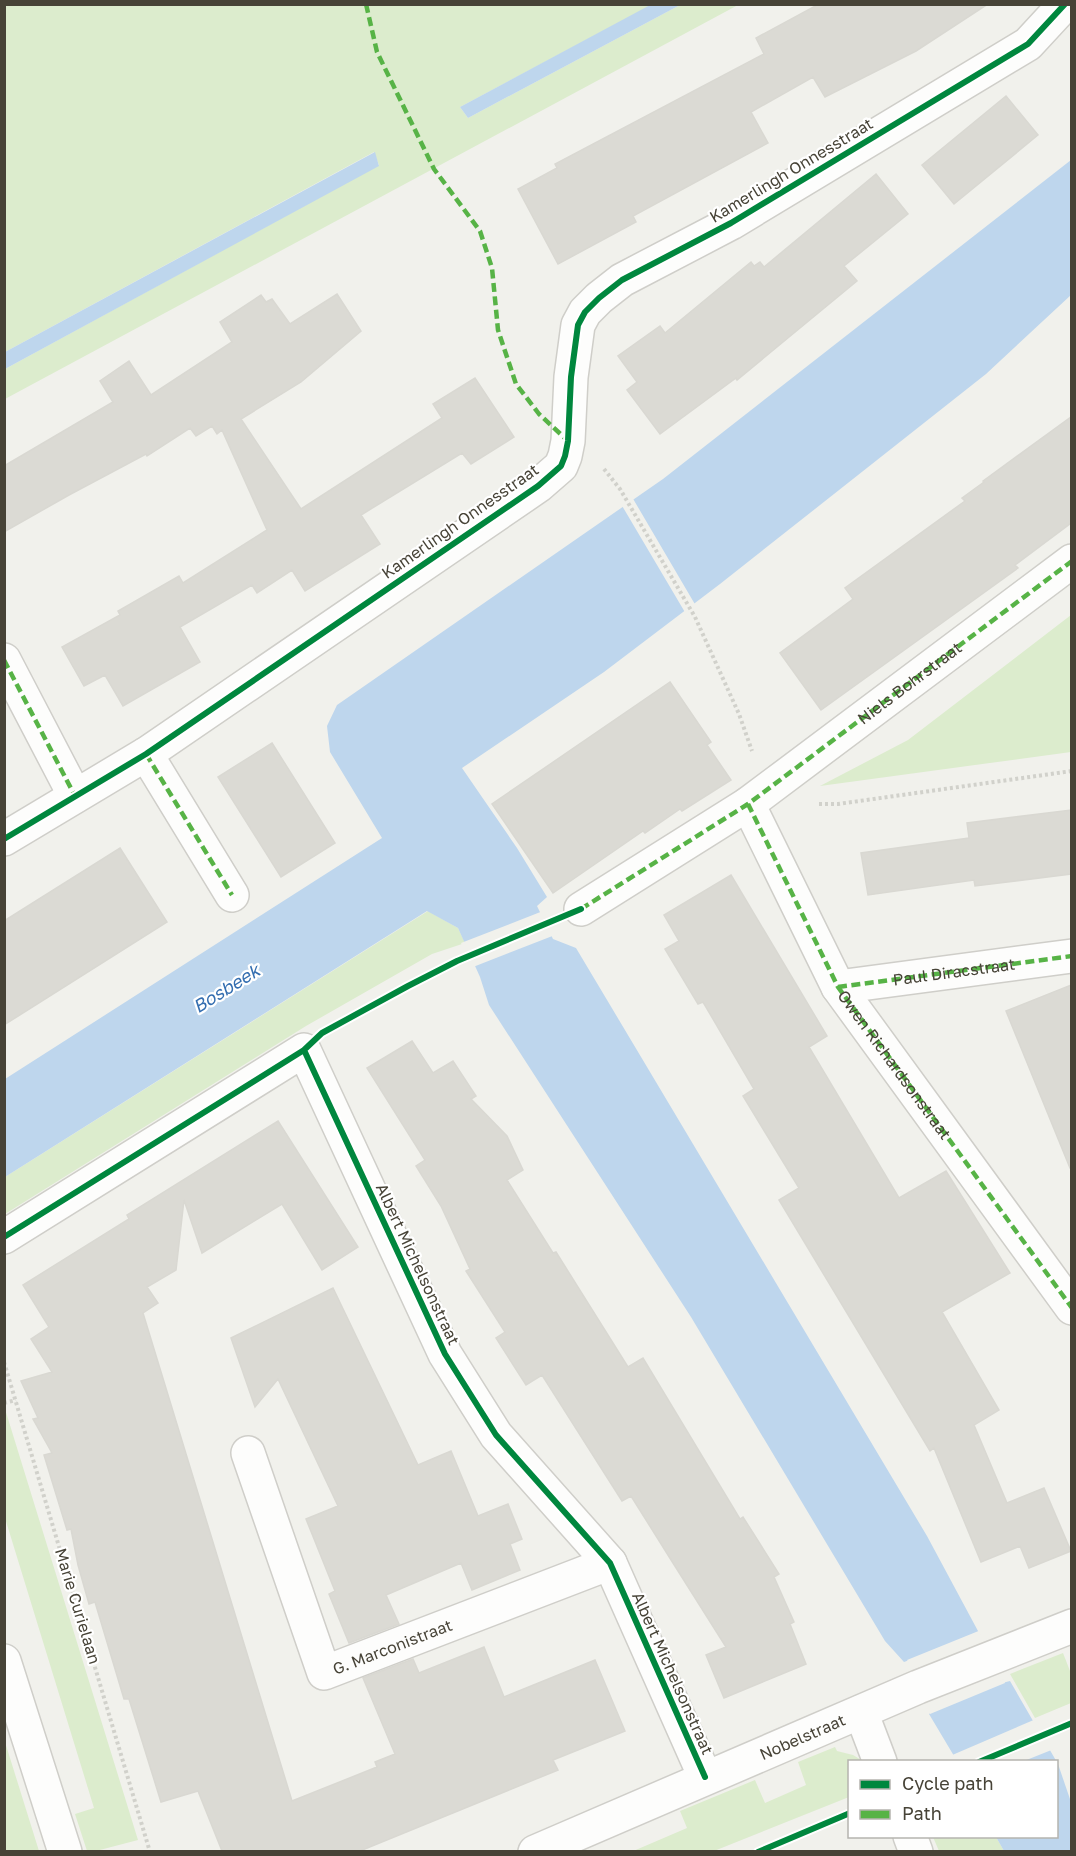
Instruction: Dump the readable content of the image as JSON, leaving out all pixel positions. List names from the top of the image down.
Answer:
{
  "streets": {
    "street": [
      "Kamerlingh Onnesstraat",
      "Niels Bohrstraat",
      "Paul Diracstraat",
      "Owen Richardsonstraat",
      "Albert Michelsonstraat",
      "G. Marconistraat",
      "Nobelstraat"
    ],
    "path": ["Marie Curielaan"]
  },
  "crossings": [
    ["Niels Bohrstraat", "Owen Richardsonstraat"],
    ["Paul Diracstraat", "Owen Richardsonstraat"],
    ["Albert Michelsonstraat", "G. Marconistraat"],
    ["Albert Michelsonstraat", "Nobelstraat"]
  ],
  "water": ["Bosbeek"],
  "legend": ["Cycle path", "Path"]
}
